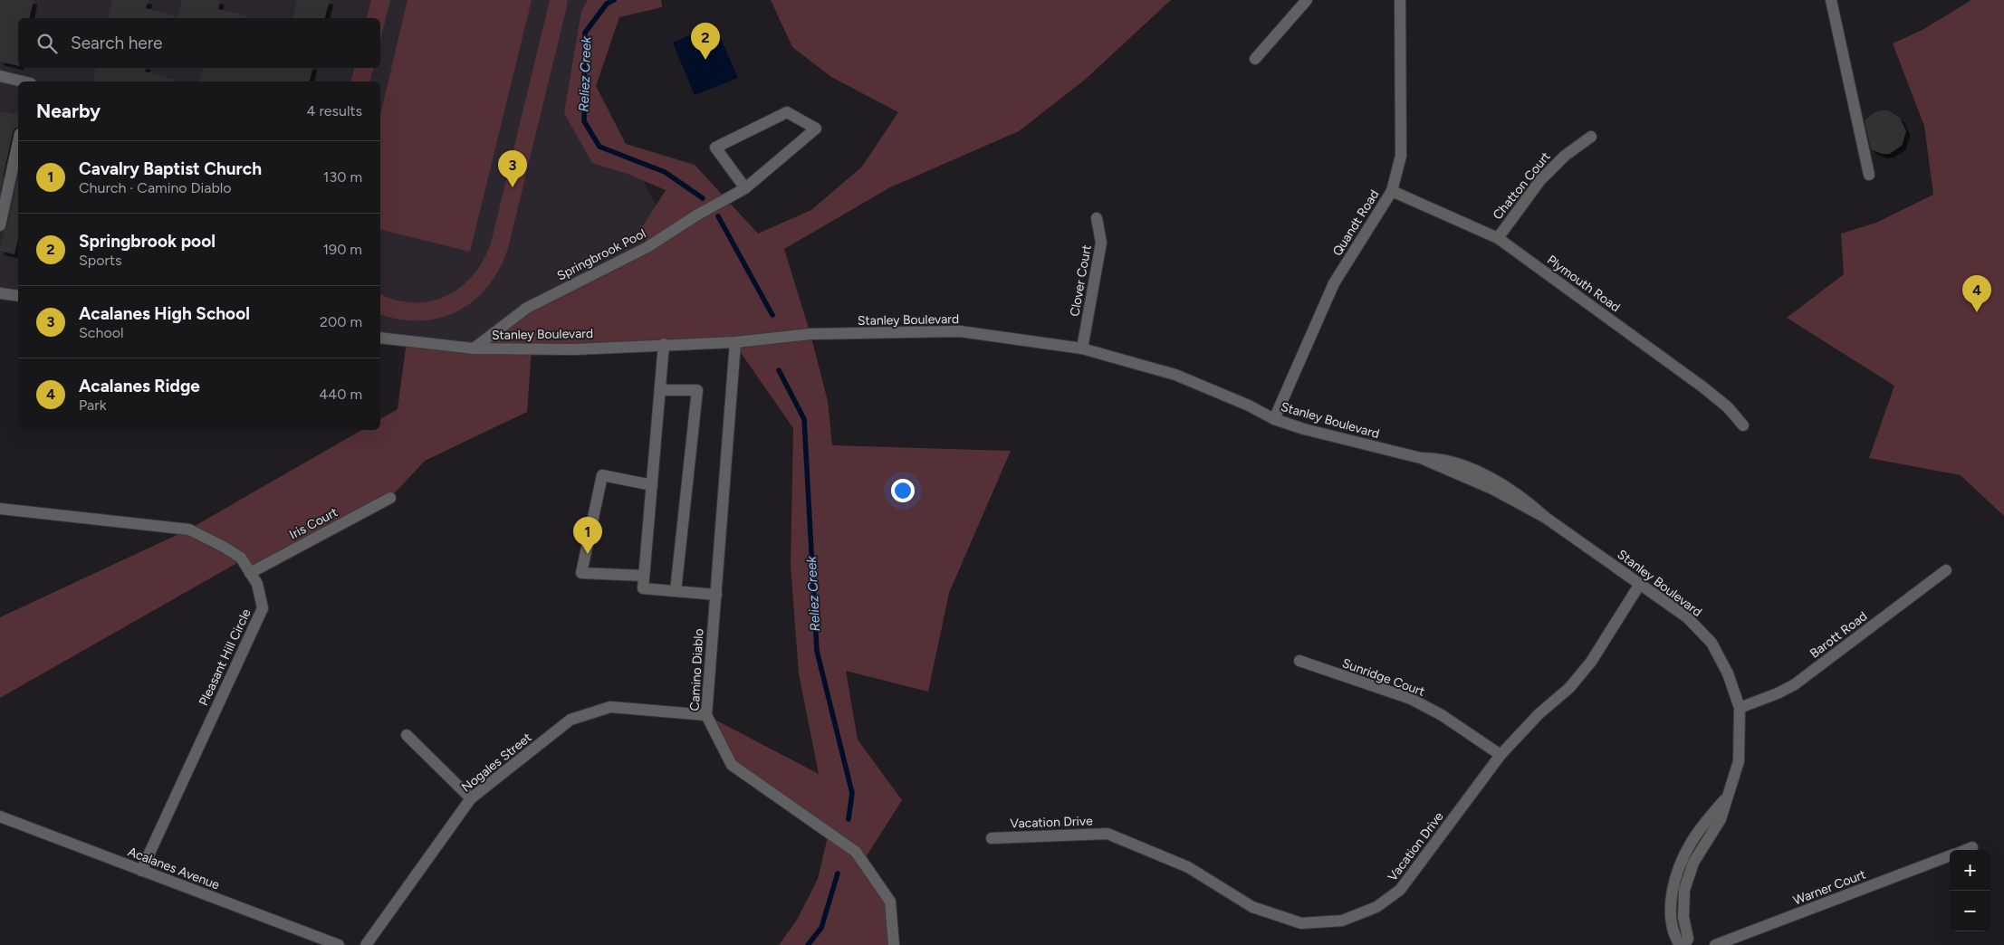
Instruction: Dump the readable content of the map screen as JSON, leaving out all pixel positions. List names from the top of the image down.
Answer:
{
  "streets": {
    "street": [
      "Chatton Court",
      "Quandt Road",
      "Springbrook Pool",
      "Clover Court",
      "Plymouth Road",
      "Stanley Boulevard",
      "Iris Court",
      "Barott Road",
      "Pleasant Hill Circle",
      "Camino Diablo",
      "Sunridge Court",
      "Nogales Street",
      "Vacation Drive",
      "Acalanes Avenue",
      "Warner Court"
    ]
  },
  "crossings": [
    ["Chatton Court", "Plymouth Road"],
    ["Quandt Road", "Plymouth Road"],
    ["Quandt Road", "Stanley Boulevard"],
    ["Springbrook Pool", "Stanley Boulevard"],
    ["Clover Court", "Stanley Boulevard"],
    ["Stanley Boulevard", "Barott Road"],
    ["Stanley Boulevard", "Camino Diablo"],
    ["Stanley Boulevard", "Vacation Drive"],
    ["Iris Court", "Pleasant Hill Circle"],
    ["Pleasant Hill Circle", "Acalanes Avenue"],
    ["Camino Diablo", "Nogales Street"],
    ["Sunridge Court", "Vacation Drive"]
  ],
  "water": ["Reliez Creek"],
  "page": {
    "search": "Search here",
    "pins": [
      "2",
      "3",
      "4",
      "1"
    ],
    "heading": ["Nearby", "4 results"],
    "list": [
      {
        "mark": "1",
        "name": "Cavalry Baptist Church",
        "note": "Church · Camino Diablo",
        "value": "130 m"
      },
      {
        "mark": "2",
        "name": "Springbrook pool",
        "note": "Sports",
        "value": "190 m"
      },
      {
        "mark": "3",
        "name": "Acalanes High School",
        "note": "School",
        "value": "200 m"
      },
      {
        "mark": "4",
        "name": "Acalanes Ridge",
        "note": "Park",
        "value": "440 m"
      }
    ],
    "map_buttons": ["+", "−"]
  }
}
